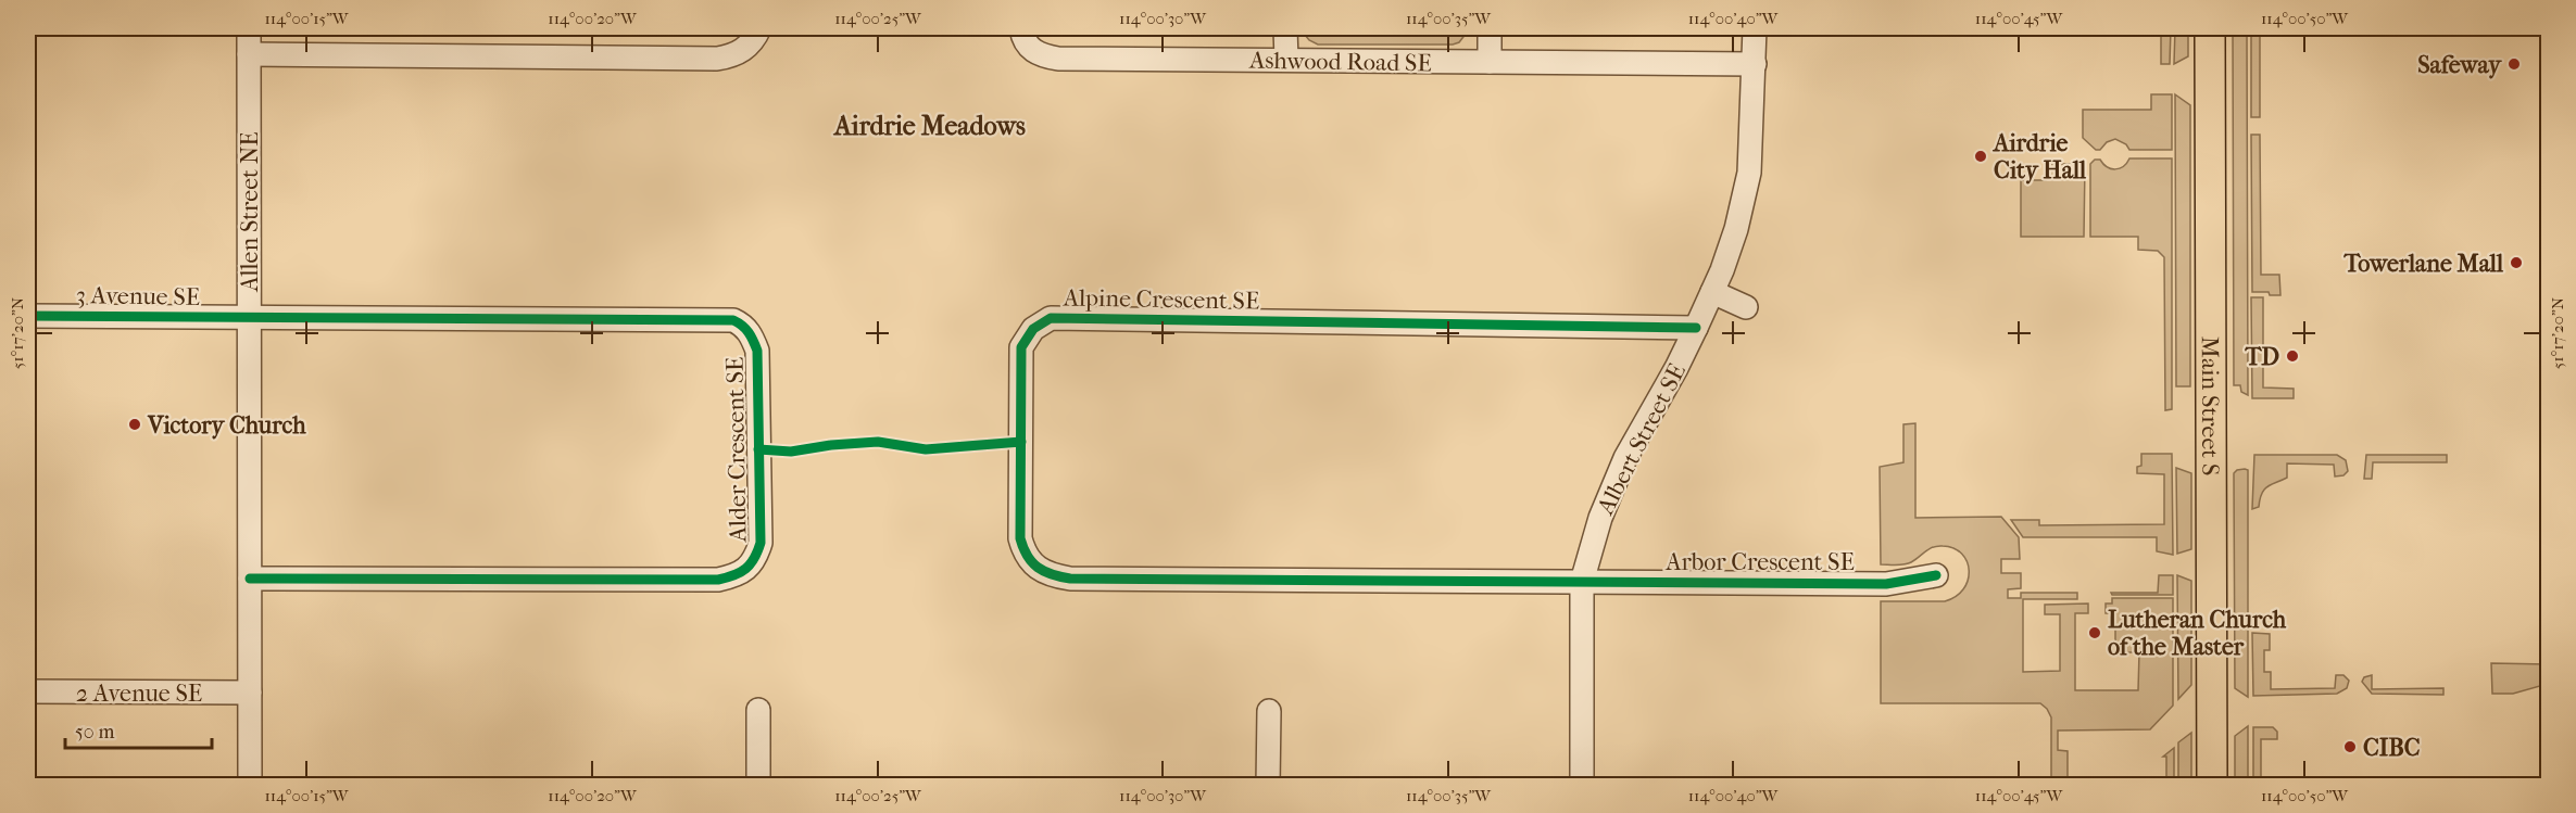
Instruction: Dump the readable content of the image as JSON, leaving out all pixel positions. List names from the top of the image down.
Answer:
{
  "streets": {
    "main road": ["Main Street S"],
    "street": [
      "Ashwood Road SE",
      "Allen Street NE",
      "3 Avenue SE",
      "Alpine Crescent SE",
      "Albert Street SE",
      "Alder Crescent SE",
      "Arbor Crescent SE",
      "2 Avenue SE"
    ]
  },
  "crossings": [
    ["Ashwood Road SE", "Albert Street SE"],
    ["Allen Street NE", "3 Avenue SE"],
    ["Allen Street NE", "Alder Crescent SE"],
    ["Allen Street NE", "2 Avenue SE"],
    ["3 Avenue SE", "Alder Crescent SE"],
    ["Alpine Crescent SE", "Albert Street SE"],
    ["Alpine Crescent SE", "Arbor Crescent SE"],
    ["Albert Street SE", "Arbor Crescent SE"]
  ],
  "districts": ["Airdrie Meadows"],
  "places": [
    "Safeway",
    "Airdrie City Hall",
    "Towerlane Mall",
    "TD",
    "Victory Church",
    "Lutheran Church of the Master",
    "CIBC"
  ],
  "scale_bar": "50 m",
  "coordinates": [
    "114°00'15\"W",
    "114°00'20\"W",
    "114°00'25\"W",
    "114°00'30\"W",
    "114°00'35\"W",
    "114°00'40\"W",
    "114°00'45\"W",
    "114°00'50\"W",
    "51°17'20\"N"
  ]
}
